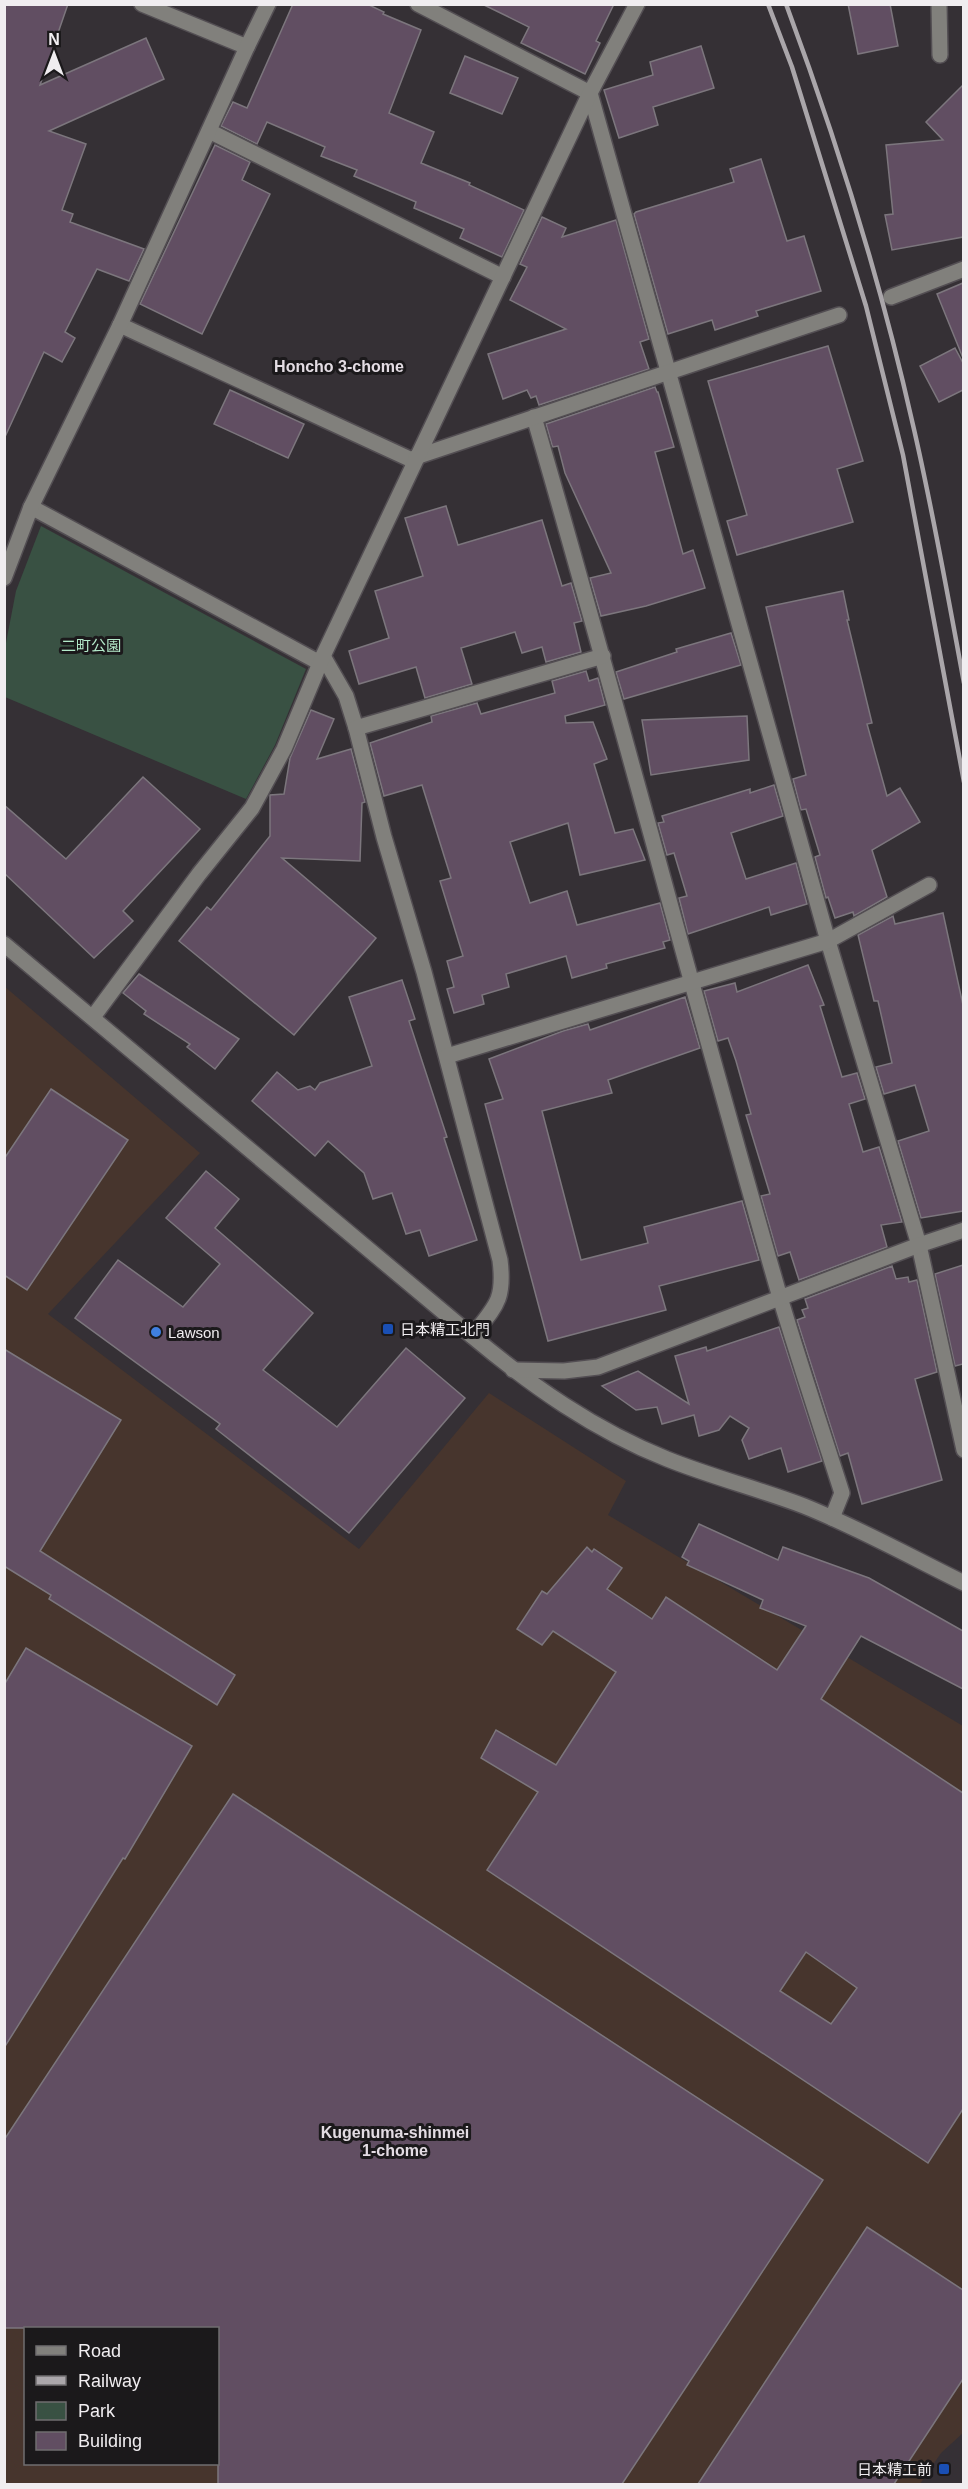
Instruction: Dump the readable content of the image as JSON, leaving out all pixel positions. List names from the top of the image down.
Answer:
{
  "districts": ["Honcho 3-chome", "Kugenuma-shinmei 1-chome"],
  "parks": ["二町公園"],
  "places": {
    "transit": ["日本精工北門", "日本精工前"],
    "other": ["Lawson"]
  },
  "legend": [
    "Road",
    "Railway",
    "Park",
    "Building"
  ],
  "north": "top"
}
